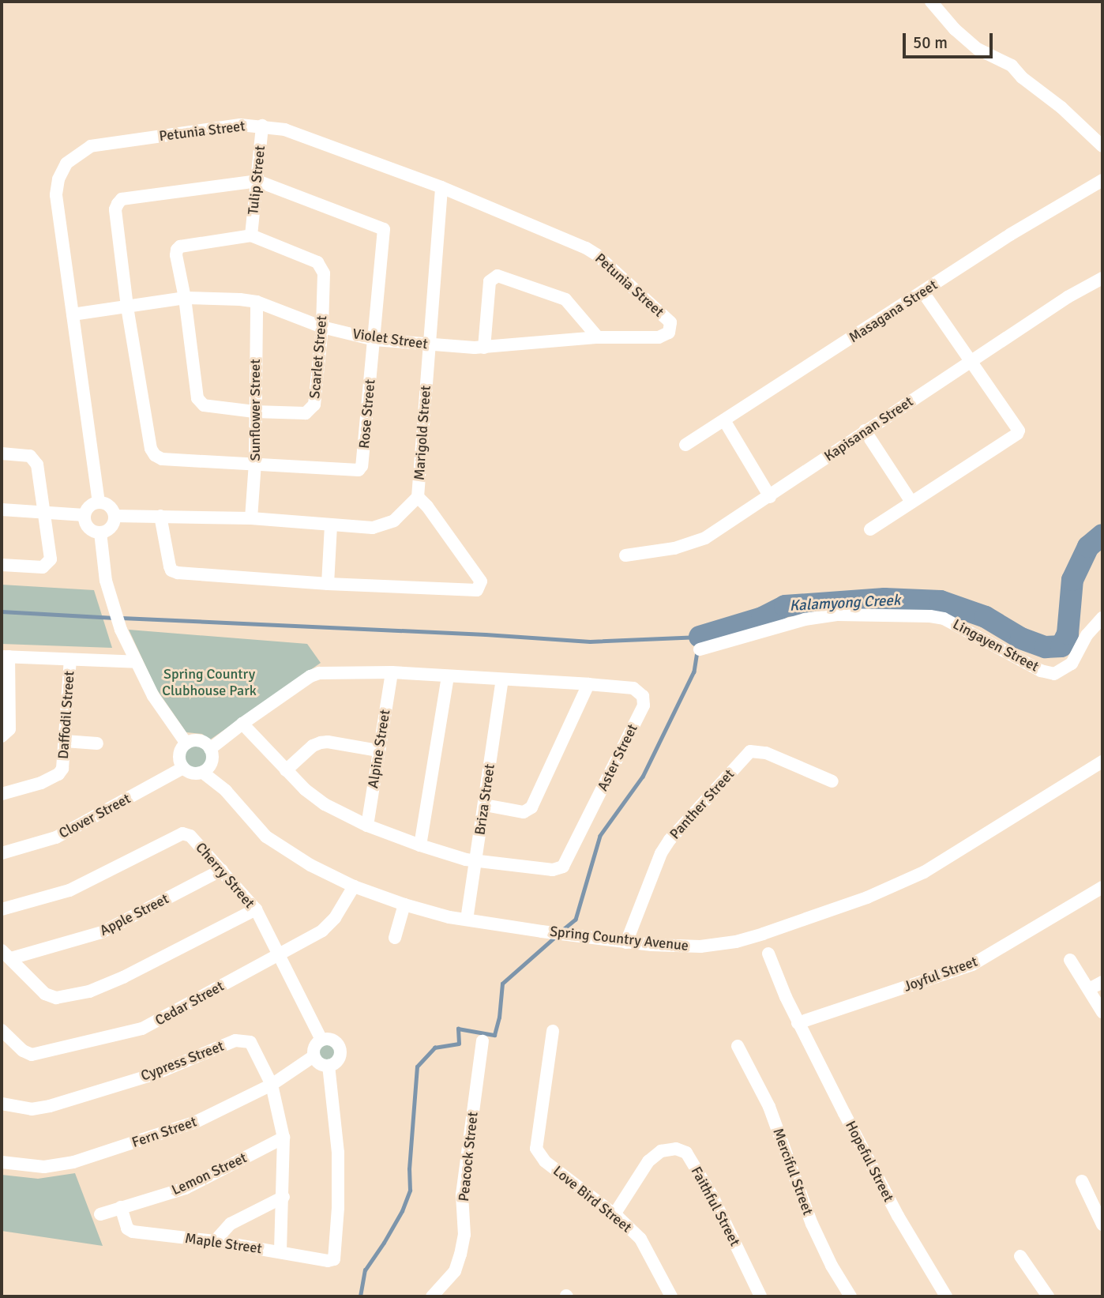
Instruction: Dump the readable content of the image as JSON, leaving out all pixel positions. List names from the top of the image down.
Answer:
{
  "streets": {
    "street": [
      "Petunia Street",
      "Tulip Street",
      "Masagana Street",
      "Violet Street",
      "Scarlet Street",
      "Sunflower Street",
      "Rose Street",
      "Kapisanan Street",
      "Marigold Street",
      "Lingayen Street",
      "Daffodil Street",
      "Alpine Street",
      "Aster Street",
      "Briza Street",
      "Panther Street",
      "Clover Street",
      "Cherry Street",
      "Apple Street",
      "Spring Country Avenue",
      "Joyful Street",
      "Cedar Street",
      "Cypress Street",
      "Fern Street",
      "Peacock Street",
      "Hopeful Street",
      "Merciful Street",
      "Lemon Street",
      "Love Bird Street",
      "Faithful Street",
      "Maple Street"
    ]
  },
  "crossings": [
    ["Petunia Street", "Tulip Street"],
    ["Petunia Street", "Violet Street"],
    ["Petunia Street", "Marigold Street"],
    ["Tulip Street", "Scarlet Street"],
    ["Tulip Street", "Rose Street"],
    ["Violet Street", "Scarlet Street"],
    ["Violet Street", "Sunflower Street"],
    ["Violet Street", "Rose Street"],
    ["Violet Street", "Marigold Street"],
    ["Scarlet Street", "Sunflower Street"],
    ["Sunflower Street", "Rose Street"],
    ["Sunflower Street", "Marigold Street"],
    ["Alpine Street", "Aster Street"],
    ["Aster Street", "Briza Street"],
    ["Aster Street", "Clover Street"],
    ["Aster Street", "Spring Country Avenue"],
    ["Briza Street", "Spring Country Avenue"],
    ["Panther Street", "Spring Country Avenue"],
    ["Clover Street", "Spring Country Avenue"],
    ["Cherry Street", "Apple Street"],
    ["Cherry Street", "Cedar Street"],
    ["Cherry Street", "Fern Street"],
    ["Cherry Street", "Maple Street"],
    ["Spring Country Avenue", "Cedar Street"],
    ["Joyful Street", "Hopeful Street"],
    ["Cypress Street", "Fern Street"],
    ["Cypress Street", "Lemon Street"],
    ["Cypress Street", "Maple Street"],
    ["Fern Street", "Maple Street"],
    ["Lemon Street", "Maple Street"],
    ["Love Bird Street", "Faithful Street"]
  ],
  "water": ["Kalamyong Creek"],
  "parks": ["Spring Country Clubhouse Park"],
  "scale_bar": "50 m"
}
